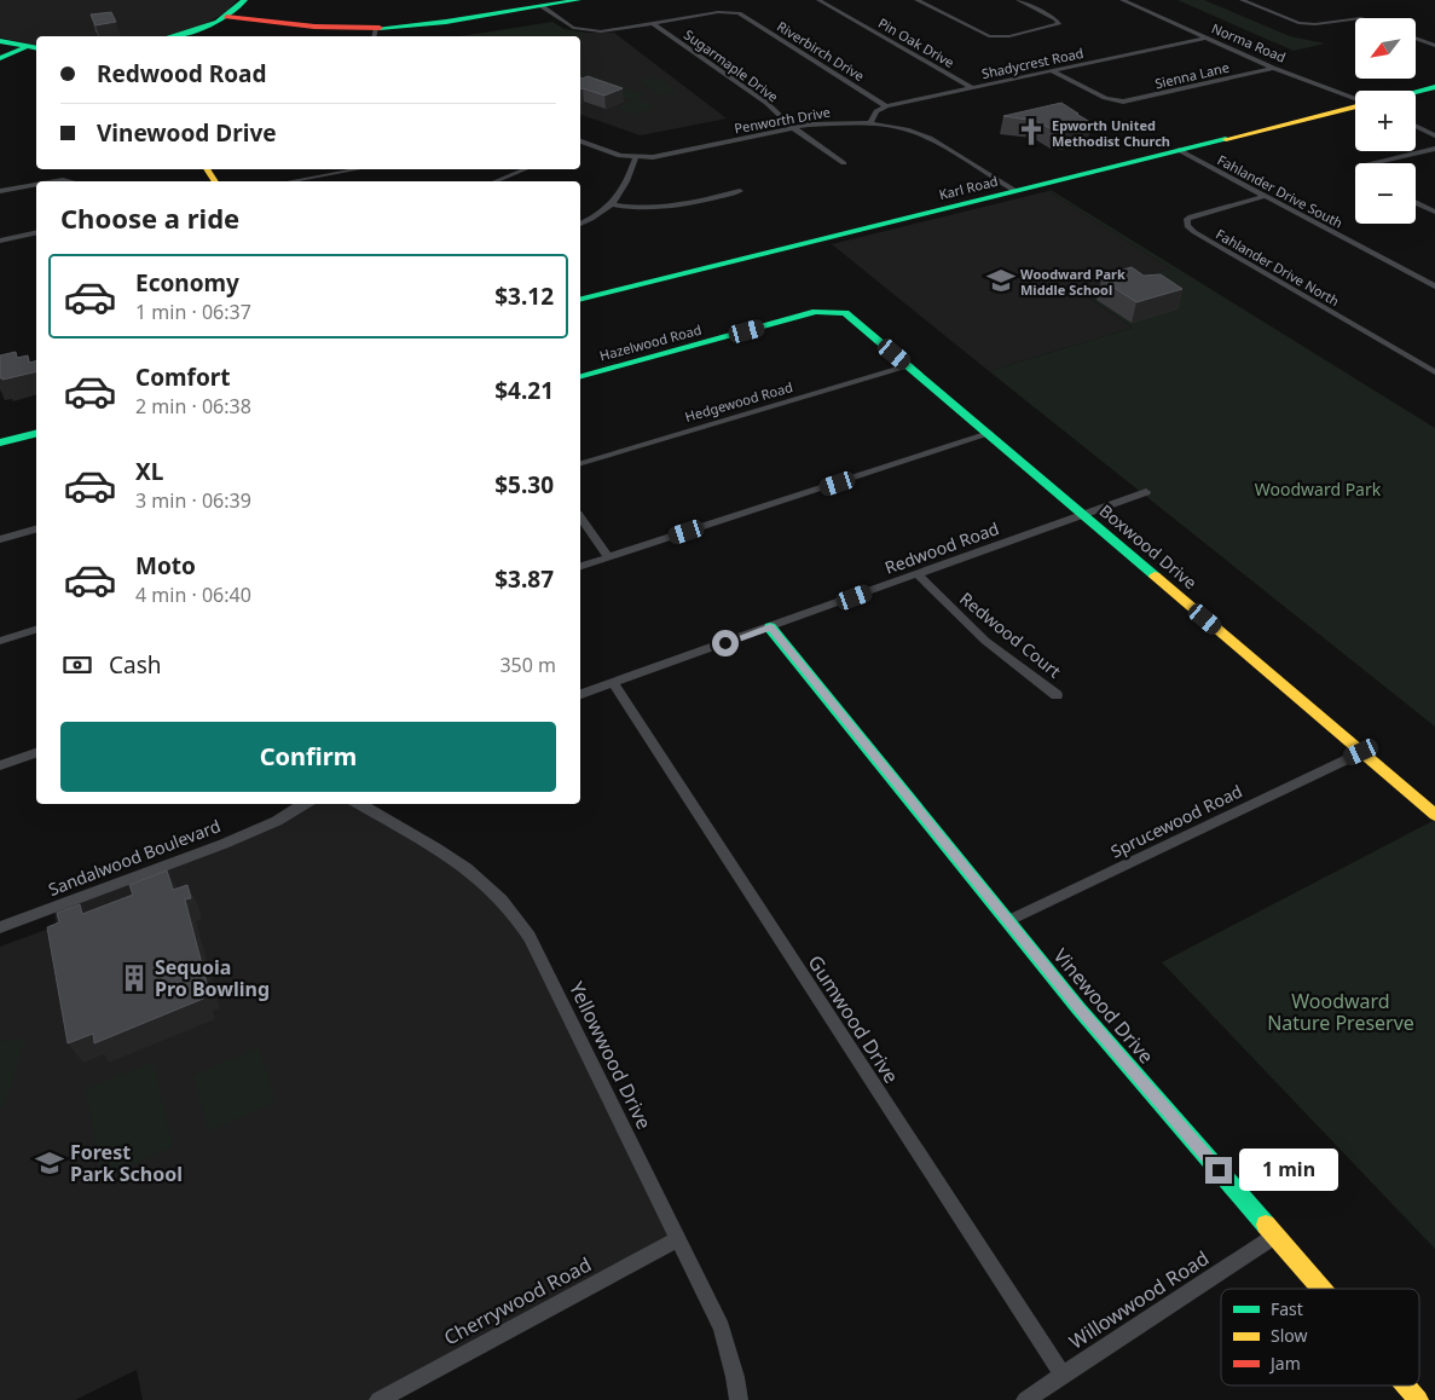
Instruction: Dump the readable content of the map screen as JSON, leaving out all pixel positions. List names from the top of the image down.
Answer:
{
  "streets": {
    "street": [
      "Pin Oak Drive",
      "Norma Road",
      "Riverbirch Drive",
      "Shadycrest Road",
      "Sugarmaple Drive",
      "Sienna Lane",
      "Penworth Drive",
      "Karl Road",
      "Fahlander Drive South",
      "Fahlander Drive North",
      "Hazelwood Road",
      "Hedgewood Road",
      "Boxwood Drive",
      "Redwood Road",
      "Redwood Court",
      "Sprucewood Road",
      "Sandalwood Boulevard",
      "Vinewood Drive",
      "Gumwood Drive",
      "Yellowwood Drive",
      "Willowwood Road",
      "Cherrywood Road"
    ]
  },
  "crossings": [
    ["Pin Oak Drive", "Shadycrest Road"],
    ["Norma Road", "Shadycrest Road"],
    ["Norma Road", "Sienna Lane"],
    ["Riverbirch Drive", "Shadycrest Road"],
    ["Riverbirch Drive", "Sugarmaple Drive"],
    ["Shadycrest Road", "Sienna Lane"],
    ["Sugarmaple Drive", "Penworth Drive"],
    ["Penworth Drive", "Karl Road"],
    ["Karl Road", "Fahlander Drive South"],
    ["Fahlander Drive South", "Fahlander Drive North"],
    ["Hazelwood Road", "Boxwood Drive"],
    ["Hedgewood Road", "Boxwood Drive"],
    ["Boxwood Drive", "Redwood Road"],
    ["Boxwood Drive", "Sprucewood Road"],
    ["Redwood Road", "Redwood Court"],
    ["Redwood Road", "Vinewood Drive"],
    ["Redwood Road", "Gumwood Drive"],
    ["Sprucewood Road", "Vinewood Drive"],
    ["Vinewood Drive", "Willowwood Road"],
    ["Gumwood Drive", "Willowwood Road"],
    ["Yellowwood Drive", "Cherrywood Road"]
  ],
  "parks": ["Woodward Park", "Woodward Nature Preserve"],
  "places": {
    "church": ["Epworth United Methodist Church"],
    "school or university": ["Woodward Park Middle School", "Forest Park School"],
    "building": ["Sequoia Pro Bowling"]
  },
  "legend": ["Fast", "Slow", "Jam"],
  "north": "bottom left",
  "page": {
    "map_buttons": ["+", "−"],
    "banner": ["Redwood Road", "Vinewood Drive"],
    "heading": "Choose a ride",
    "list": [
      {
        "name": "Economy",
        "note": "1 min · 06:37",
        "value": "$3.12"
      },
      {
        "name": "Comfort",
        "note": "2 min · 06:38",
        "value": "$4.21"
      },
      {
        "name": "XL",
        "note": "3 min · 06:39",
        "value": "$5.30"
      },
      {
        "name": "Moto",
        "note": "4 min · 06:40",
        "value": "$3.87"
      }
    ],
    "pay": ["Cash", "350 m"],
    "buttons": "Confirm",
    "bubble": "1 min"
  }
}
